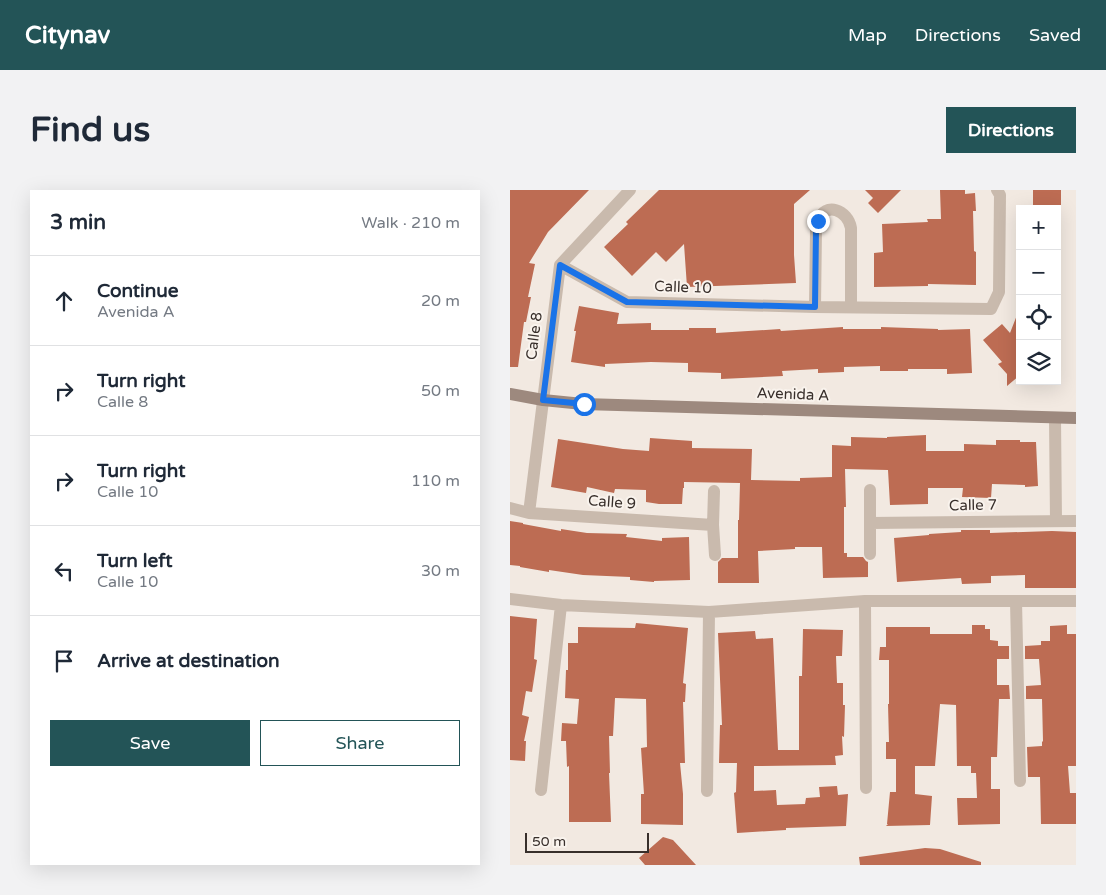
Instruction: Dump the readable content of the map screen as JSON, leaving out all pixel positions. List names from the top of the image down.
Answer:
{
  "streets": {
    "street": [
      "Calle 10",
      "Calle 8",
      "Avenida A",
      "Calle 9",
      "Calle 7"
    ]
  },
  "crossings": [
    ["Calle 10", "Calle 8"],
    ["Calle 8", "Avenida A"],
    ["Calle 8", "Calle 9"]
  ],
  "scale_bar": "50 m",
  "page": {
    "header": "Citynav",
    "nav": ["Map", "Directions", "Saved"],
    "buttons": [
      "Directions",
      ["Save", "Share"]
    ],
    "title": "Find us",
    "heading": ["3 min", "Walk · 210 m"],
    "map_buttons": ["+", "−"],
    "list": [
      ["Continue", "Avenida A", "20 m"],
      ["Turn right", "Calle 8", "50 m"],
      ["Turn right", "Calle 10", "110 m"],
      ["Turn left", "Calle 10", "30 m"],
      "Arrive at destination"
    ],
    "scale": "50 m"
  }
}
